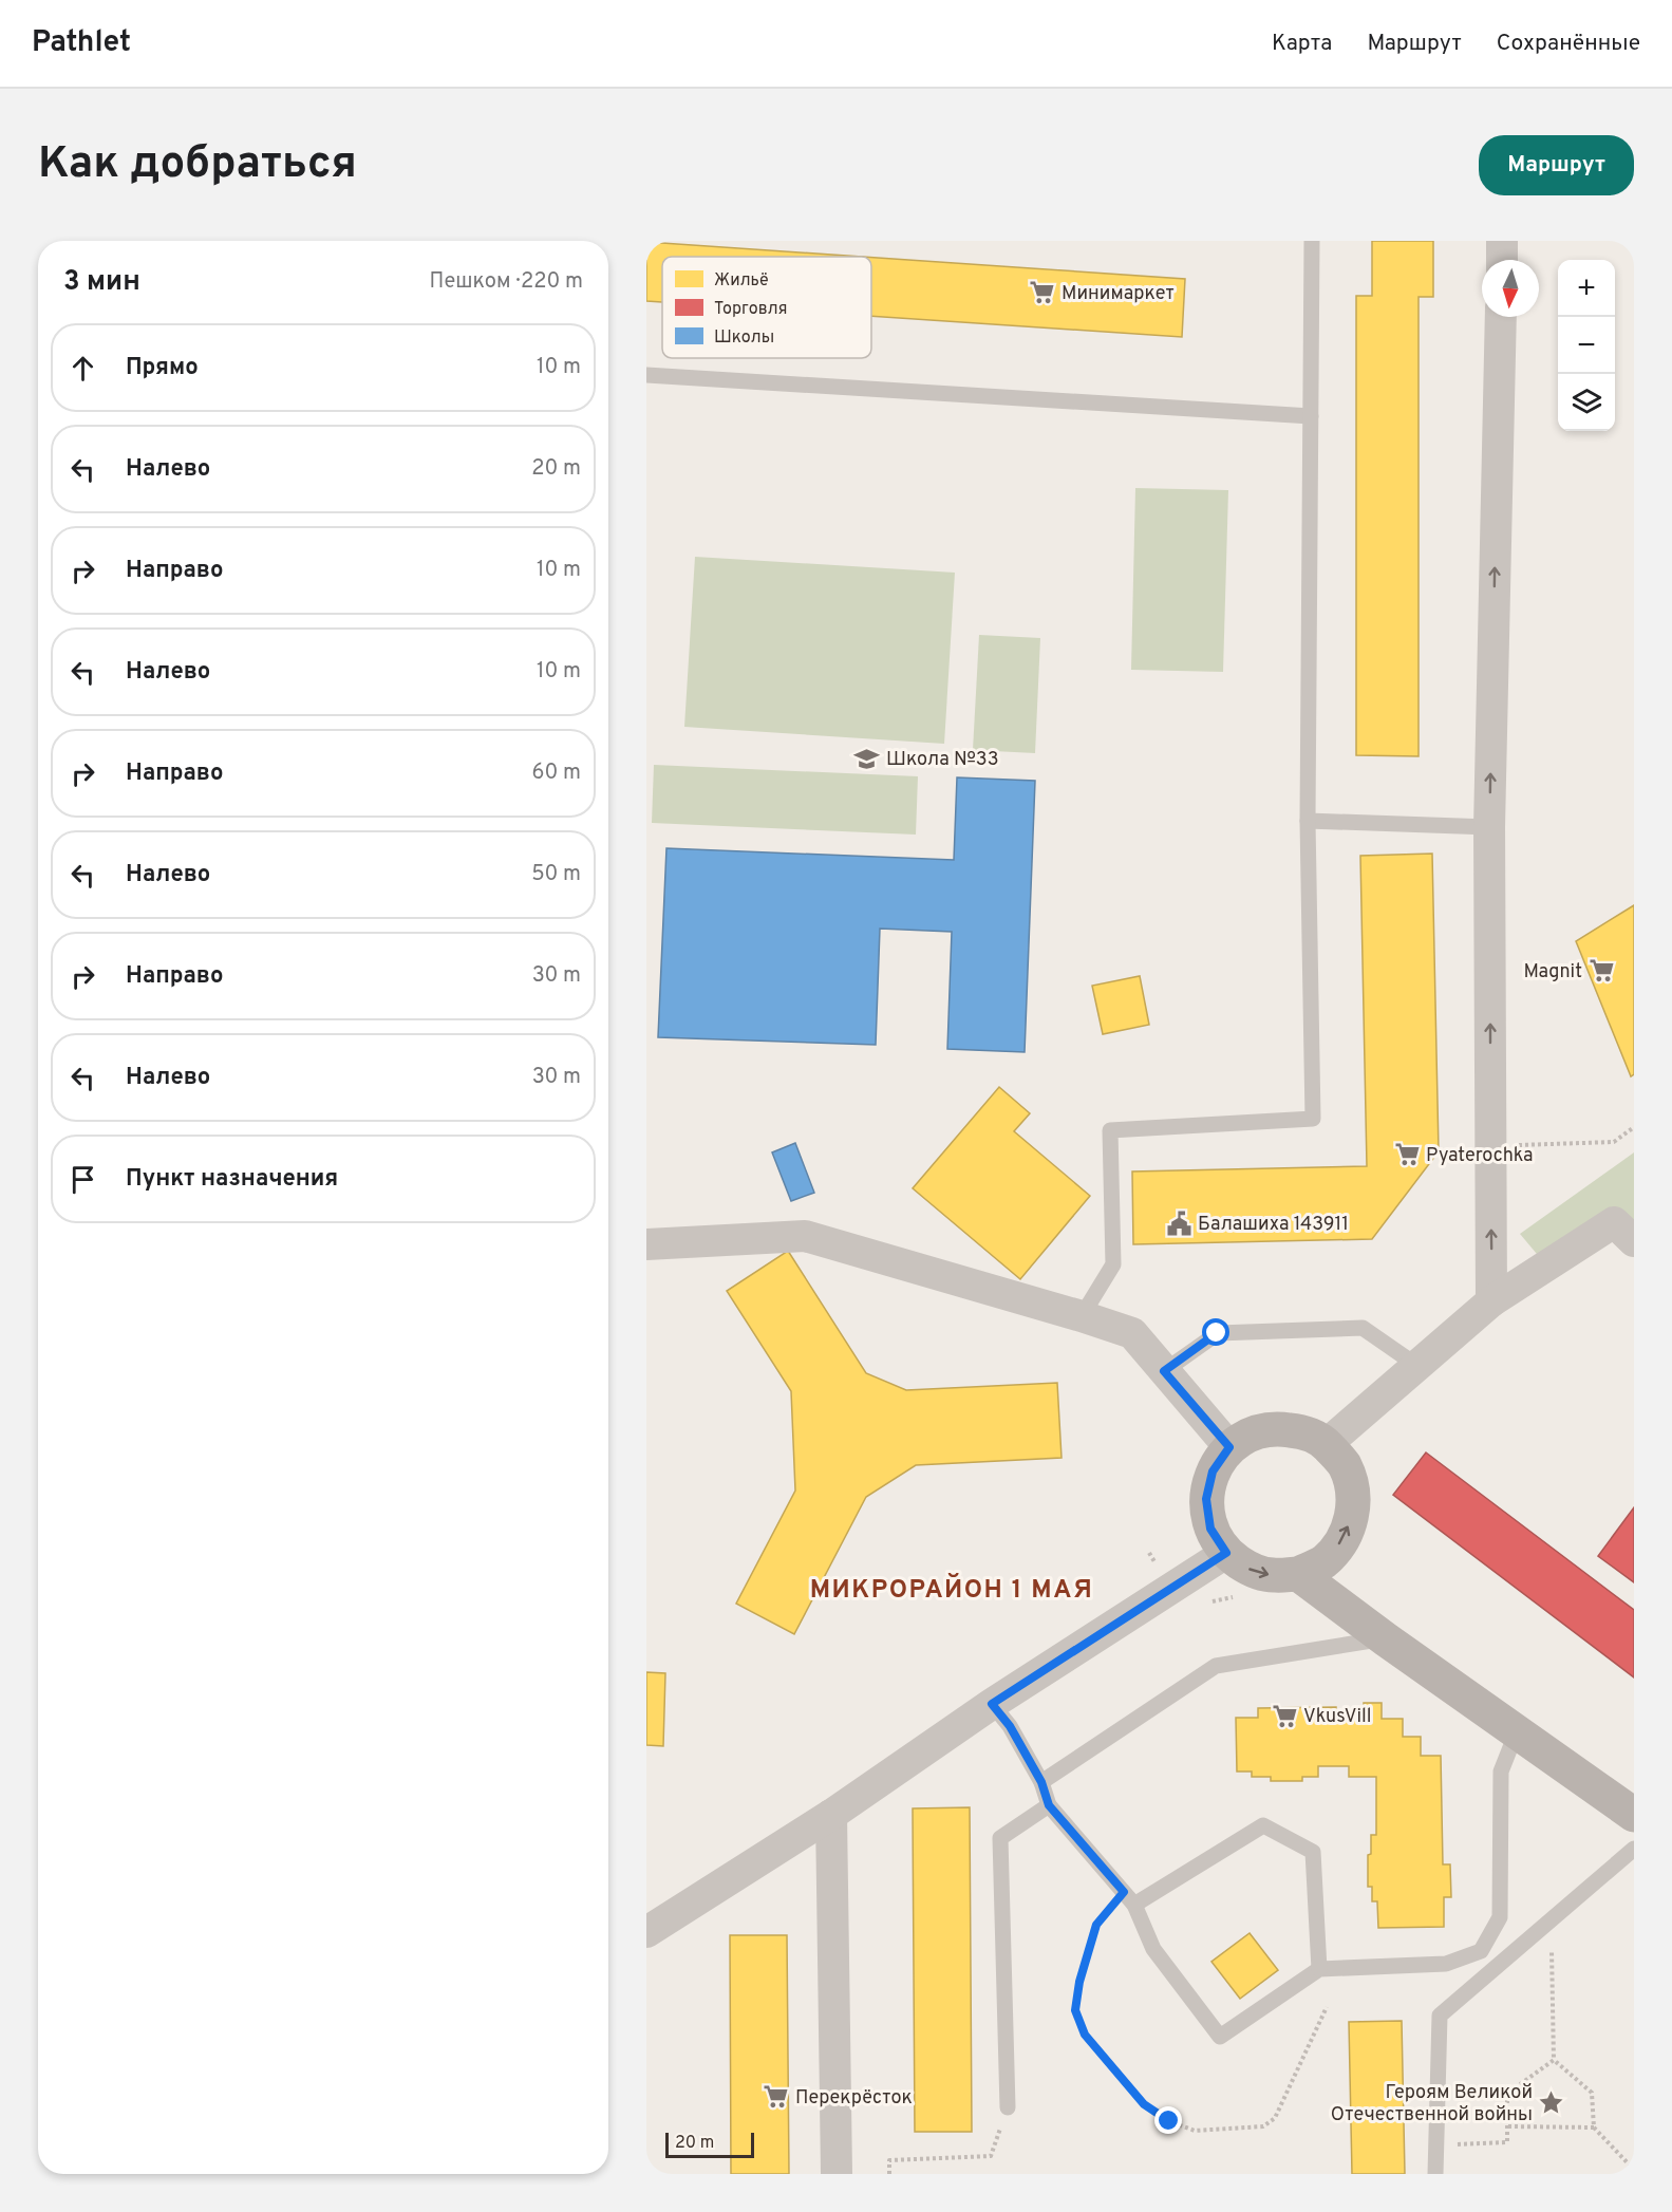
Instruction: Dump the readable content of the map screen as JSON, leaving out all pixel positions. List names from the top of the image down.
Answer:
{
  "districts": ["МИКРОРАЙОН 1 МАЯ"],
  "places": {
    "supermarket": [
      "Минимаркет",
      "Magnit",
      "Pyaterochka",
      "VkusVill",
      "Перекрёсток"
    ],
    "school or university": ["Школа №33"],
    "public building": ["Балашиха 143911"],
    "place": ["Героям Великой Отечественной войны"]
  },
  "legend": ["Жильё", "Торговля", "Школы"],
  "scale_bar": "20 m",
  "north": "bottom",
  "page": {
    "header": "Pathlet",
    "nav": ["Карта", "Маршрут", "Сохранённые"],
    "buttons": "Маршрут",
    "title": "Как добраться",
    "heading": ["3 мин", "Пешком · 220 m"],
    "map_buttons": ["+", "−"],
    "list": [
      ["Прямо", "10 m"],
      ["Налево", "20 m"],
      ["Направо", "10 m"],
      ["Налево", "10 m"],
      ["Направо", "60 m"],
      ["Налево", "50 m"],
      ["Направо", "30 m"],
      ["Налево", "30 m"],
      "Пункт назначения"
    ],
    "scale": "20 m"
  }
}
